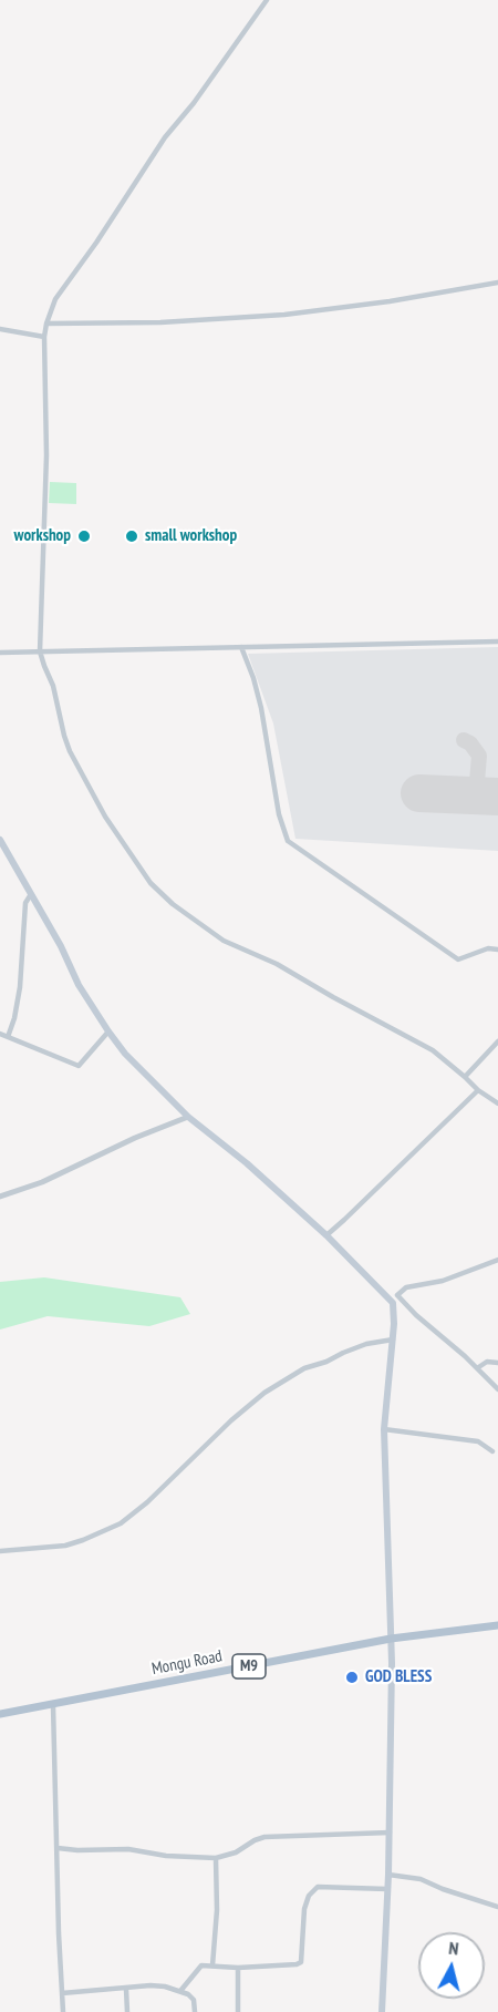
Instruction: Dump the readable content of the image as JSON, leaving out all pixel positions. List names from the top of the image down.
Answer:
{
  "streets": {
    "main road": ["Mongu Road", "M9"]
  },
  "places": ["workshop", "small workshop", "GOD BLESS"],
  "north": "top"
}
